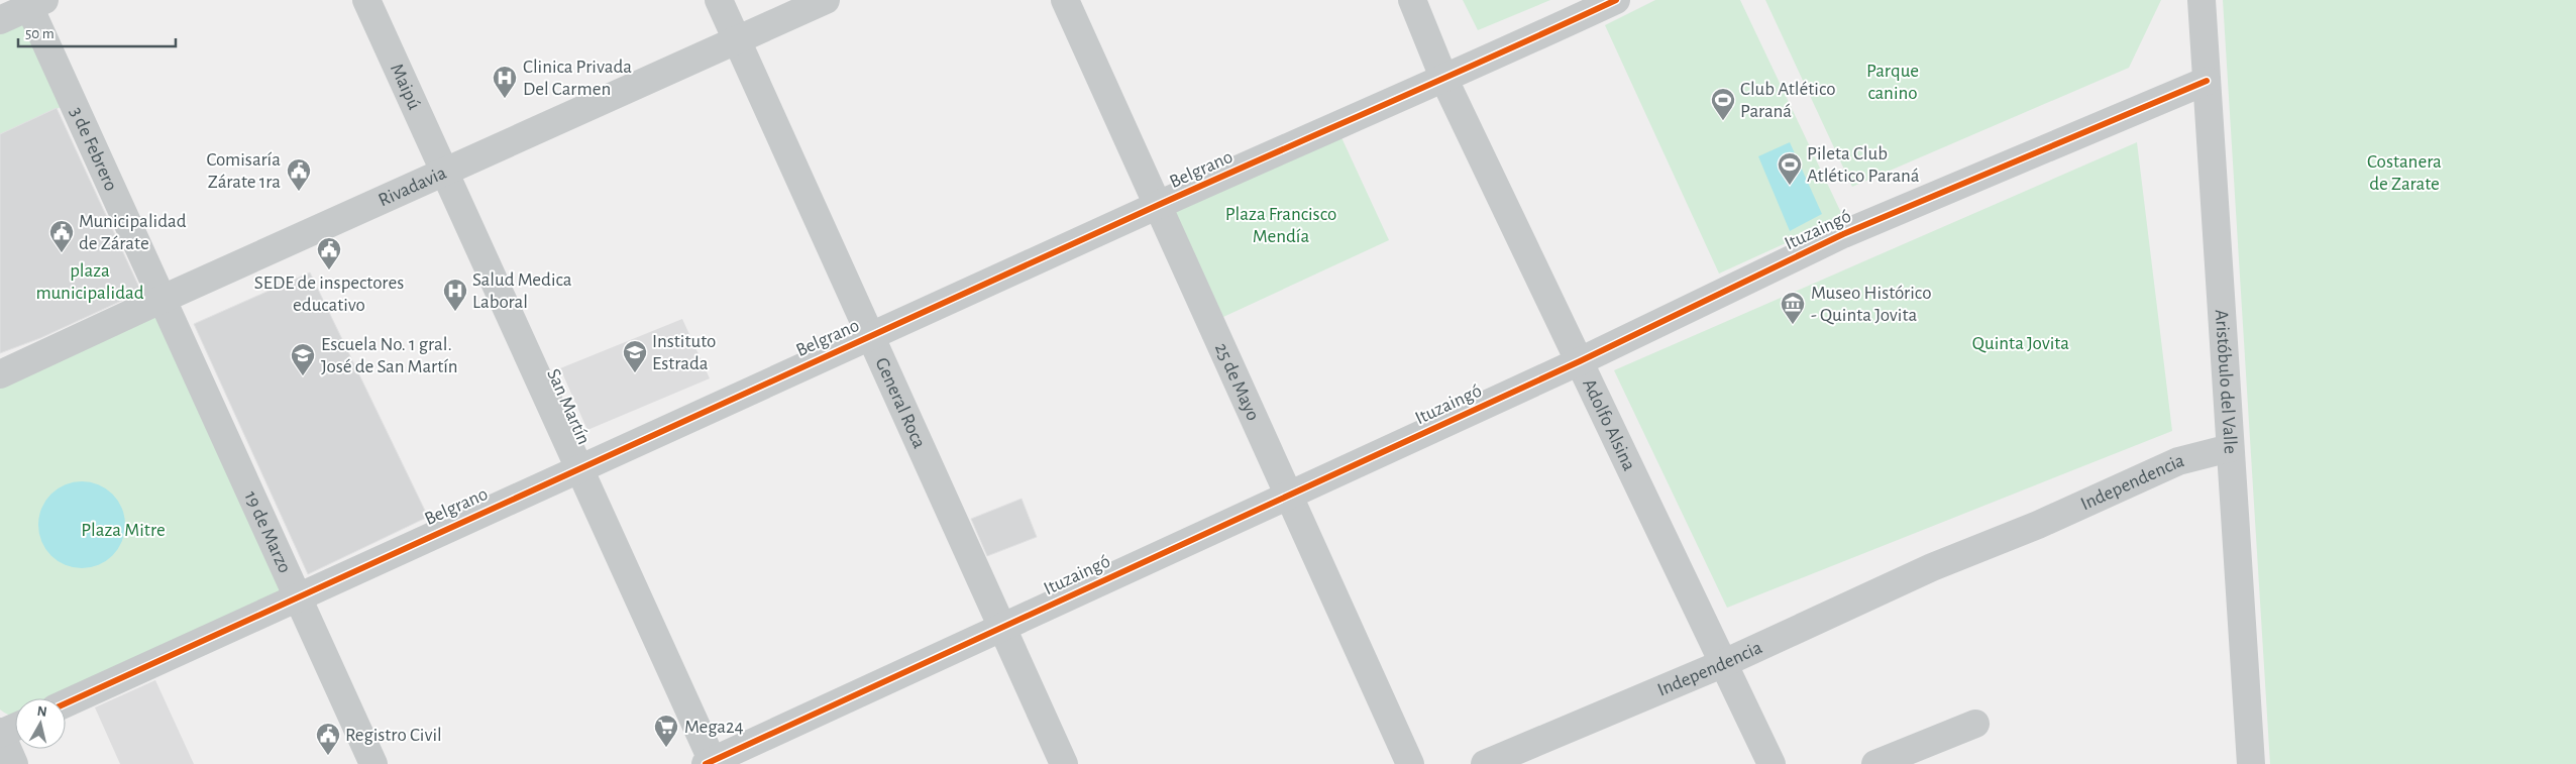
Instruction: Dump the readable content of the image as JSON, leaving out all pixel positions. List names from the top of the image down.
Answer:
{
  "streets": {
    "street": [
      "Maipú",
      "3 de Febrero",
      "Belgrano",
      "Rivadavia",
      "Ituzaingó",
      "25 de Mayo",
      "Aristóbulo del Valle",
      "General Roca",
      "San Martín",
      "Adolfo Alsina",
      "Independencia",
      "19 de Marzo"
    ]
  },
  "crossings": [
    ["Maipú", "Rivadavia"],
    ["Maipú", "San Martín"],
    ["3 de Febrero", "Rivadavia"],
    ["3 de Febrero", "19 de Marzo"],
    ["Belgrano", "25 de Mayo"],
    ["Belgrano", "General Roca"],
    ["Belgrano", "San Martín"],
    ["Belgrano", "Adolfo Alsina"],
    ["Belgrano", "19 de Marzo"],
    ["Rivadavia", "General Roca"],
    ["Rivadavia", "San Martín"],
    ["Rivadavia", "19 de Marzo"],
    ["Ituzaingó", "25 de Mayo"],
    ["Ituzaingó", "Aristóbulo del Valle"],
    ["Ituzaingó", "General Roca"],
    ["Ituzaingó", "San Martín"],
    ["Ituzaingó", "Adolfo Alsina"],
    ["Aristóbulo del Valle", "Independencia"],
    ["Adolfo Alsina", "Independencia"]
  ],
  "parks": [
    "Parque canino",
    "Costanera de Zarate",
    "Plaza Francisco Mendía",
    "plaza municipalidad",
    "Quinta Jovita",
    "Plaza Mitre"
  ],
  "places": {
    "hospital": ["Clinica Privada Del Carmen", "Salud Medica Laboral"],
    "sports": ["Club Atlético Paraná", "Pileta Club Atlético Paraná"],
    "public building": [
      "Comisaría Zárate 1ra",
      "Municipalidad de Zárate",
      "SEDE de inspectores educativo",
      "Registro Civil"
    ],
    "museum": ["Museo Histórico - Quinta Jovita"],
    "school or university": ["Instituto Estrada", "Escuela No. 1 gral. José de San Martín"],
    "supermarket": ["Mega24"]
  },
  "scale_bar": "50 m",
  "north": "top"
}
